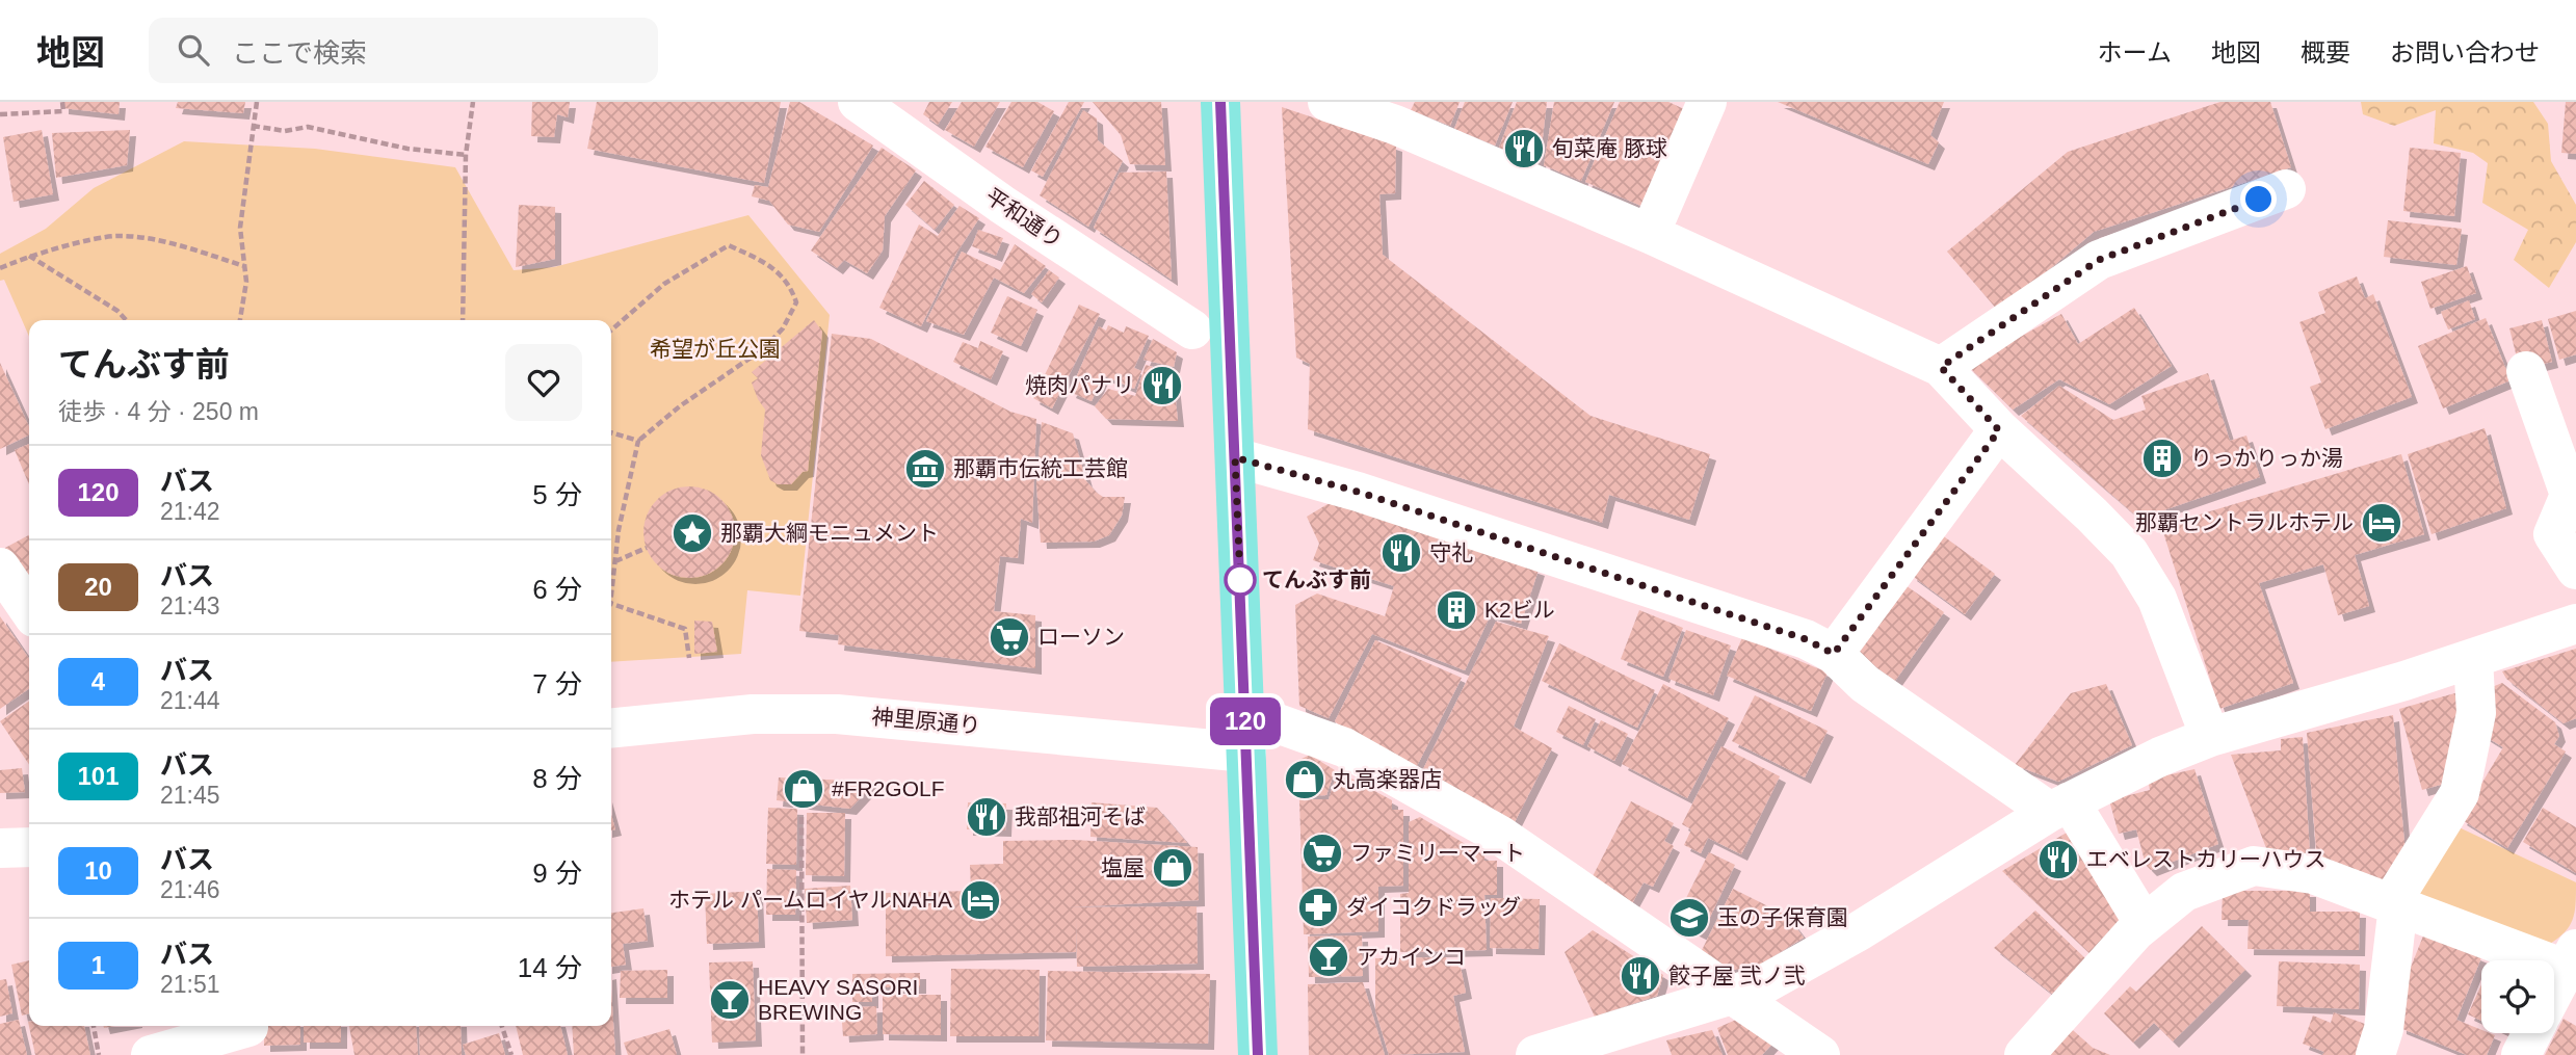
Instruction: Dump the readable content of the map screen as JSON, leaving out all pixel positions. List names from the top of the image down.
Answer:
{
  "streets": {
    "street": ["平和通り", "神里原通り"]
  },
  "parks": ["希望が丘公園"],
  "places": {
    "restaurant": [
      "旬菜庵 豚球",
      "焼肉パナリ",
      "守礼",
      "我部祖河そば",
      "エベレストカリーハウス",
      "餃子屋 弐ノ弐"
    ],
    "building": ["りっかりっか湯", "K2ビル"],
    "museum": ["那覇市伝統工芸館"],
    "hotel": ["那覇セントラルホテル", "ホテル パームロイヤルNAHA"],
    "place": ["那覇大綱モニュメント"],
    "other": ["てんぶす前"],
    "supermarket": ["ローソン", "ファミリーマート"],
    "shop": ["丸高楽器店", "#FR2GOLF", "塩屋"],
    "pharmacy": ["ダイコクドラッグ"],
    "school or university": ["玉の子保育園"],
    "bar": ["アカインコ", "HEAVY SASORI BREWING"]
  },
  "lines": ["bus line 120"],
  "page": {
    "header": "地図",
    "search": "ここで検索",
    "nav": [
      "ホーム",
      "地図",
      "概要",
      "お問い合わせ"
    ],
    "on_map": "120",
    "heading": ["てんぶす前", "徒歩 · 4 分 · 250 m"],
    "list": [
      {
        "mark": "120",
        "name": "バス",
        "note": "21:42",
        "value": "5 分"
      },
      {
        "mark": "20",
        "name": "バス",
        "note": "21:43",
        "value": "6 分"
      },
      {
        "mark": "4",
        "name": "バス",
        "note": "21:44",
        "value": "7 分"
      },
      {
        "mark": "101",
        "name": "バス",
        "note": "21:45",
        "value": "8 分"
      },
      {
        "mark": "10",
        "name": "バス",
        "note": "21:46",
        "value": "9 分"
      },
      {
        "mark": "1",
        "name": "バス",
        "note": "21:51",
        "value": "14 分"
      }
    ]
  }
}
